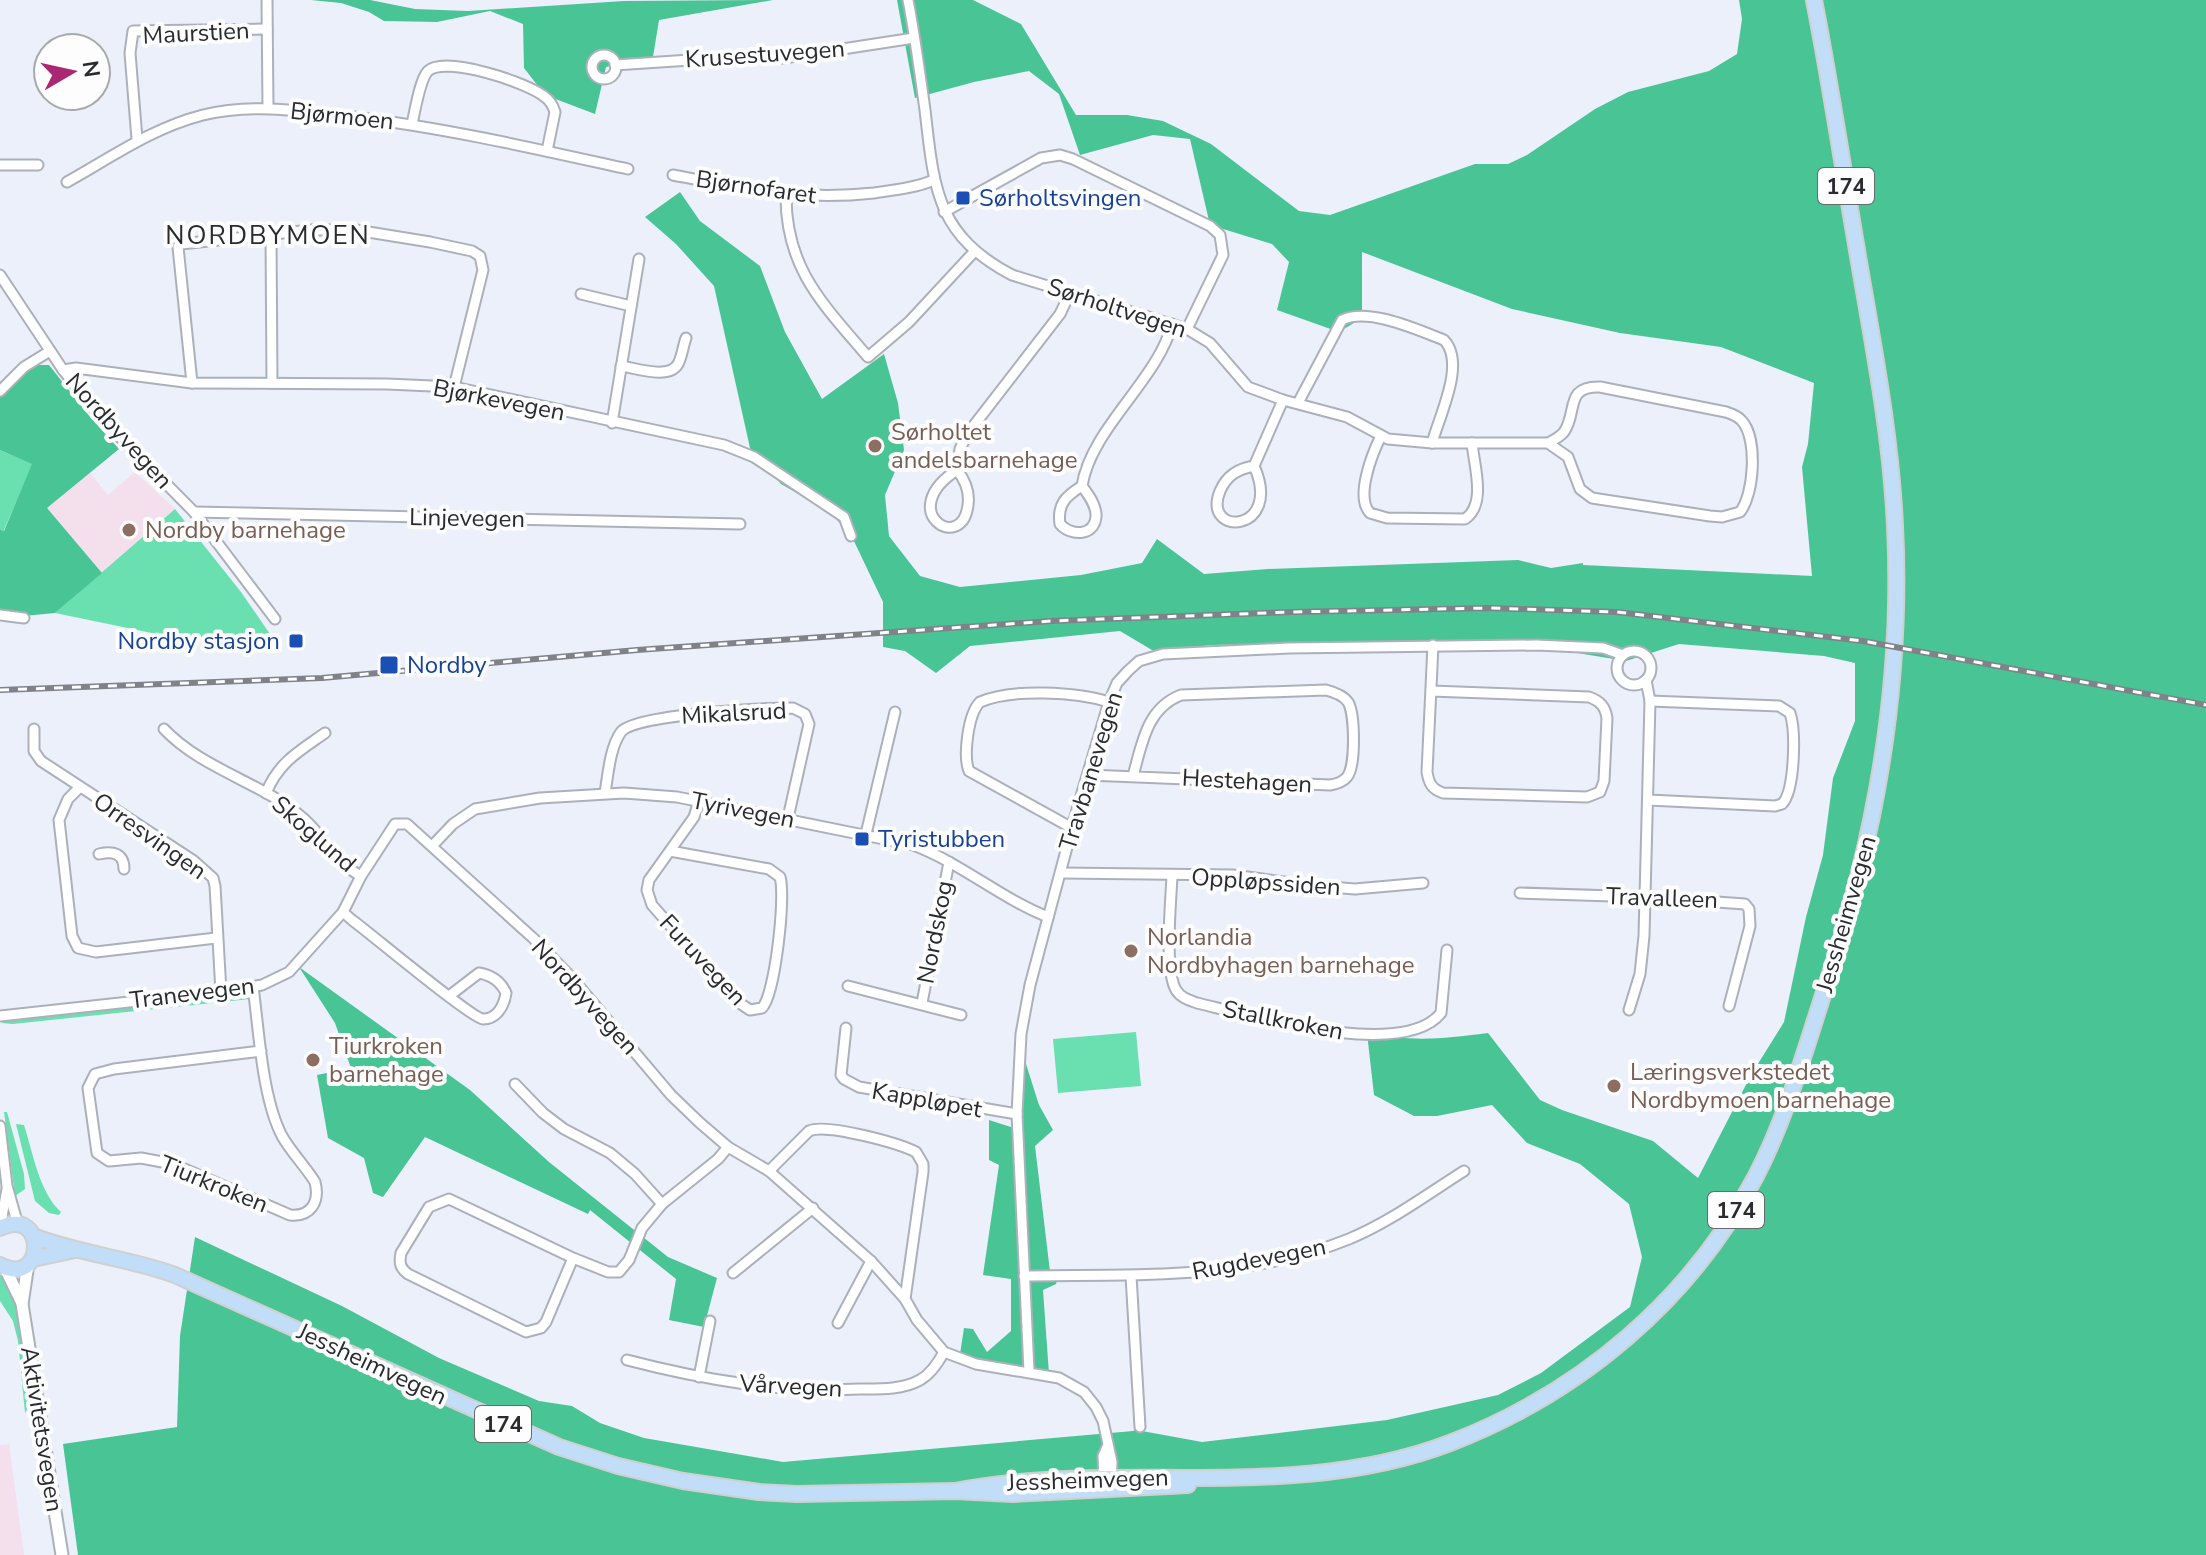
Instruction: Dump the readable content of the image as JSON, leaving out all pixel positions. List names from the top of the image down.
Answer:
{
  "streets": {
    "main road": ["174", "Jessheimvegen"],
    "street": [
      "Maurstien",
      "Krusestuvegen",
      "Bjørmoen",
      "Bjørnofaret",
      "Sørholtvegen",
      "Bjørkevegen",
      "Nordbyvegen",
      "Linjevegen",
      "Mikalsrud",
      "Travbanevegen",
      "Hestehagen",
      "Tyrivegen",
      "Skoglund",
      "Orresvingen",
      "Oppløpssiden",
      "Travalleen",
      "Nordskog",
      "Furuvegen",
      "Tranevegen",
      "Stallkroken",
      "Kappløpet",
      "Tiurkroken",
      "Rugdevegen",
      "Vårvegen",
      "Aktivitetsvegen"
    ]
  },
  "crossings": [
    ["Maurstien", "Bjørmoen"],
    ["Krusestuvegen", "Sørholtvegen"],
    ["174", "Jessheimvegen"],
    ["174", "Aktivitetsvegen"],
    ["Bjørnofaret", "Sørholtvegen"],
    ["Bjørkevegen", "Nordbyvegen"],
    ["Nordbyvegen", "Linjevegen"],
    ["Nordbyvegen", "Tyrivegen"],
    ["Nordbyvegen", "Tranevegen"],
    ["Nordbyvegen", "Vårvegen"],
    ["Mikalsrud", "Tyrivegen"],
    ["Travbanevegen", "Hestehagen"],
    ["Travbanevegen", "Tyrivegen"],
    ["Travbanevegen", "Oppløpssiden"],
    ["Travbanevegen", "Kappløpet"],
    ["Travbanevegen", "Rugdevegen"],
    ["Tyrivegen", "Nordskog"],
    ["Tyrivegen", "Furuvegen"],
    ["Skoglund", "Tranevegen"],
    ["Orresvingen", "Tranevegen"],
    ["Oppløpssiden", "Stallkroken"],
    ["Jessheimvegen", "Aktivitetsvegen"],
    ["Tranevegen", "Tiurkroken"]
  ],
  "districts": ["NORDBYMOEN"],
  "places": {
    "transit": [
      "Sørholtsvingen",
      "Nordby stasjon",
      "Nordby",
      "Tyristubben"
    ],
    "other": [
      "Sørholtet andelsbarnehage",
      "Nordby barnehage",
      "Norlandia Nordbyhagen barnehage",
      "Tiurkroken barnehage",
      "Læringsverkstedet Nordbymoen barnehage"
    ]
  },
  "north": "right"
}
